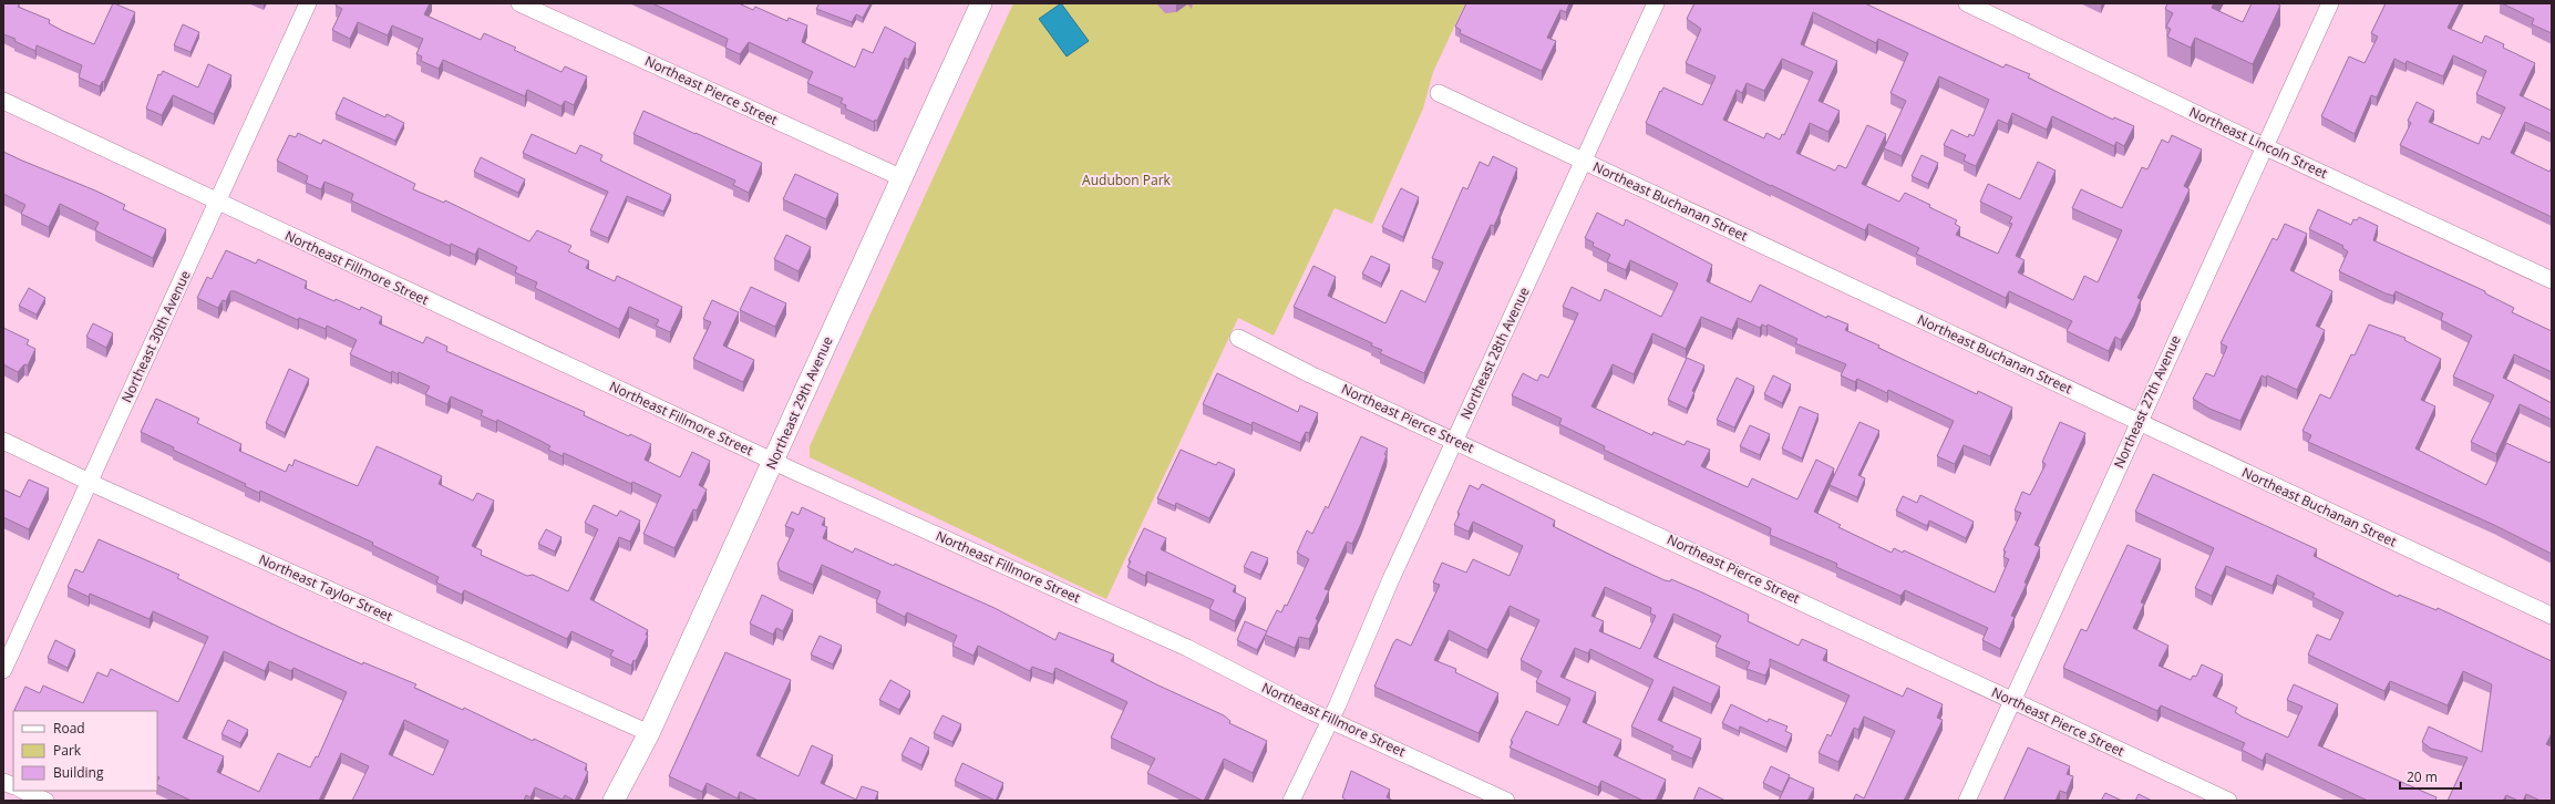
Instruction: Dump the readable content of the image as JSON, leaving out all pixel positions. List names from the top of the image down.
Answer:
{
  "streets": {
    "street": [
      "Northeast Pierce Street",
      "Northeast Lincoln Street",
      "Northeast Buchanan Street",
      "Northeast Fillmore Street",
      "Northeast 30th Avenue",
      "Northeast 28th Avenue",
      "Northeast 27th Avenue",
      "Northeast 29th Avenue",
      "Northeast Taylor Street"
    ]
  },
  "crossings": [
    ["Northeast Pierce Street", "Northeast 28th Avenue"],
    ["Northeast Pierce Street", "Northeast 27th Avenue"],
    ["Northeast Pierce Street", "Northeast 29th Avenue"],
    ["Northeast Lincoln Street", "Northeast 27th Avenue"],
    ["Northeast Buchanan Street", "Northeast 28th Avenue"],
    ["Northeast Buchanan Street", "Northeast 27th Avenue"],
    ["Northeast Fillmore Street", "Northeast 30th Avenue"],
    ["Northeast Fillmore Street", "Northeast 28th Avenue"],
    ["Northeast Fillmore Street", "Northeast 29th Avenue"],
    ["Northeast 30th Avenue", "Northeast Taylor Street"],
    ["Northeast 29th Avenue", "Northeast Taylor Street"]
  ],
  "parks": ["Audubon Park"],
  "legend": ["Road", "Park", "Building"],
  "scale_bar": "20 m"
}
